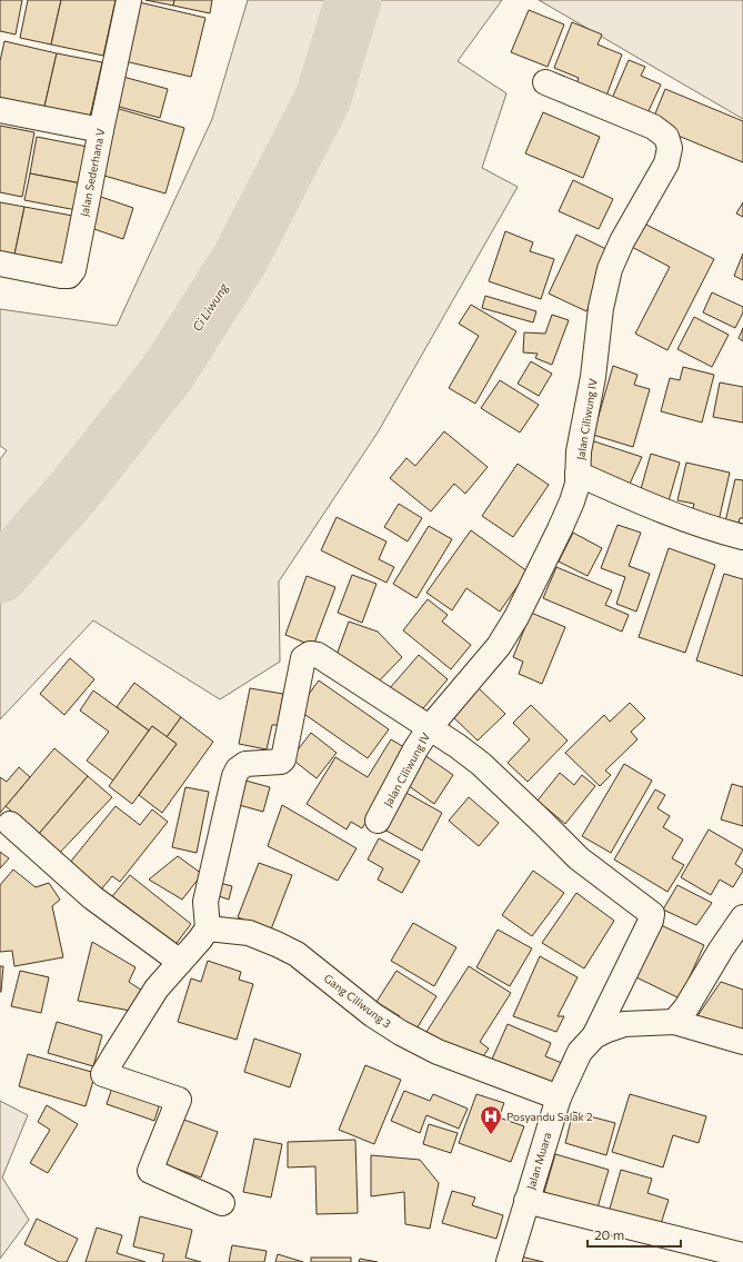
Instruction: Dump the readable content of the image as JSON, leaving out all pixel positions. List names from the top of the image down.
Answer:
{
  "streets": {
    "street": [
      "Jalan Sederhana V",
      "Jalan Ciliwung IV",
      "Gang Ciliwung 3",
      "Jalan Muara"
    ]
  },
  "crossings": [
    ["Gang Ciliwung 3", "Jalan Muara"]
  ],
  "water": ["Ci Liwung"],
  "places": {
    "hospital": ["Posyandu Salak 2"]
  },
  "scale_bar": "20 m"
}
